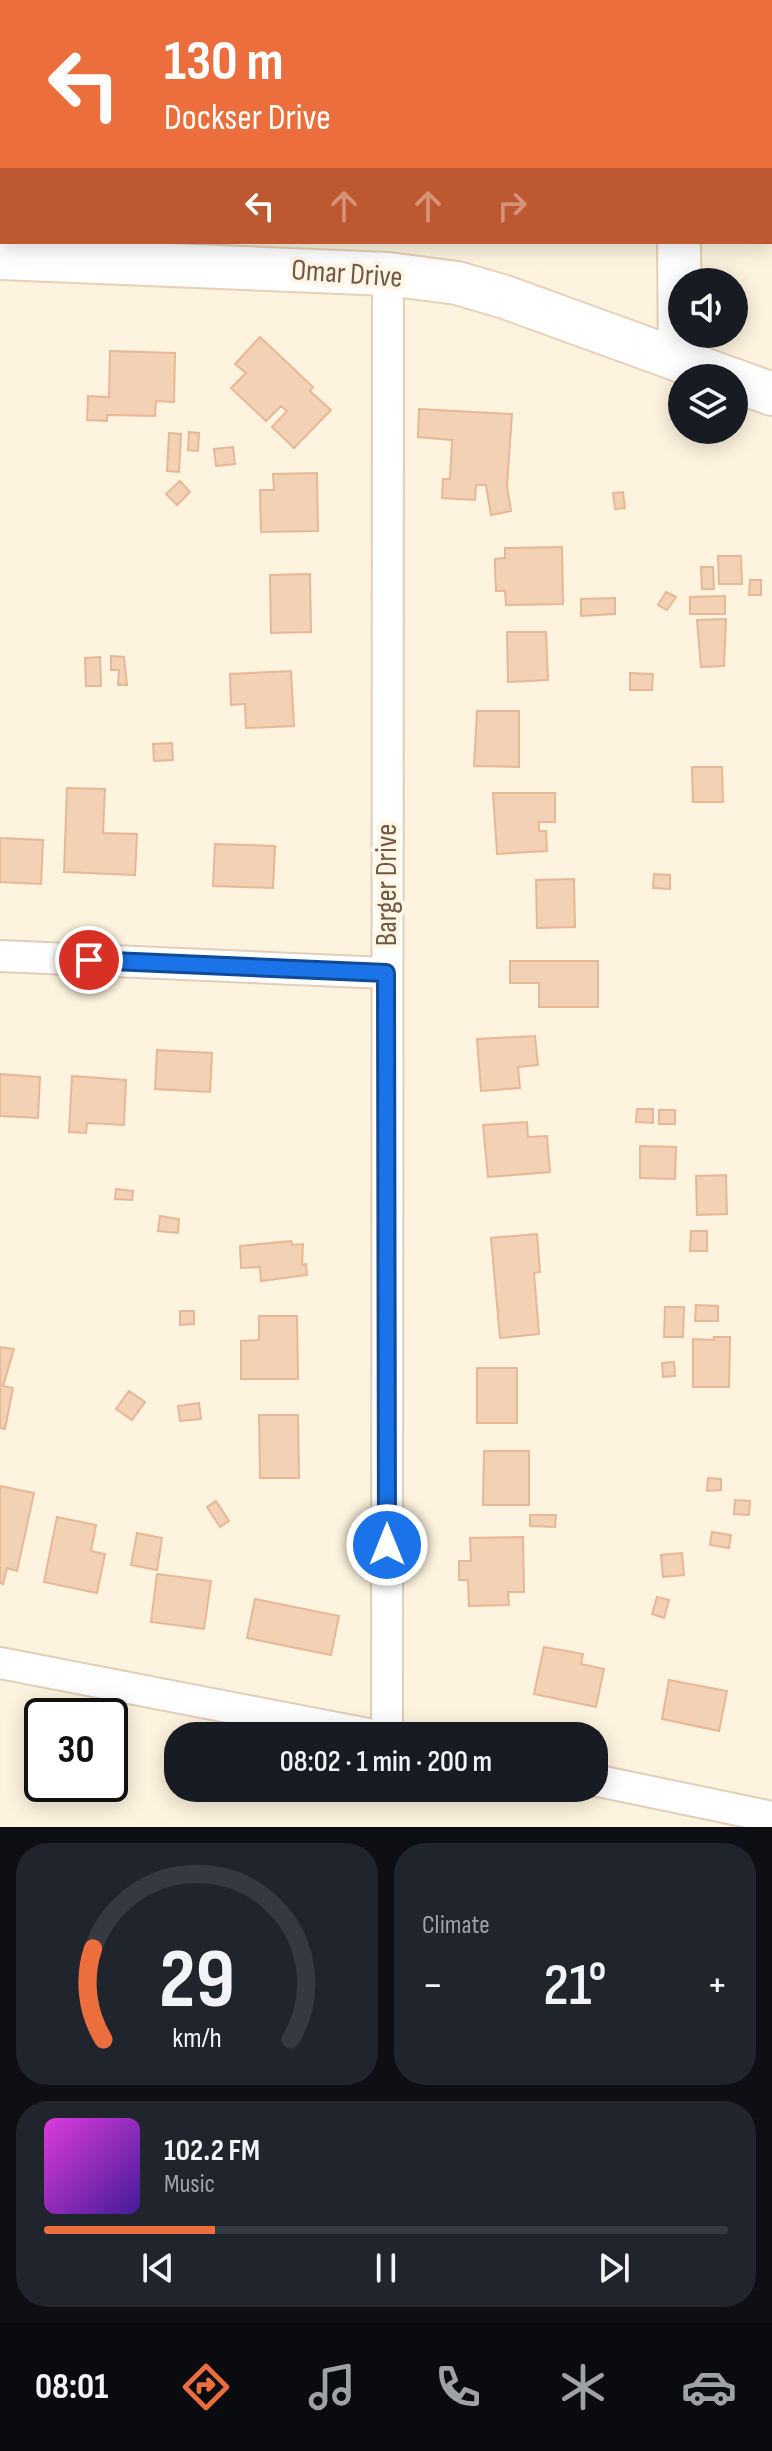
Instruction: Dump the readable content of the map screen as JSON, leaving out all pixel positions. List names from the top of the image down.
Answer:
{
  "streets": {
    "street": ["Omar Drive", "Barger Drive"]
  },
  "crossings": [
    ["Omar Drive", "Barger Drive"]
  ],
  "page": {
    "turn": ["130 m", "Dockser Drive"],
    "limit": "30",
    "trip": "08:02 · 1 min · 200 m",
    "tile": "Climate",
    "heat": ["−", "21°", "+"],
    "song": ["102.2 FM", "Music"],
    "tabs": "08:01",
    "gauge": ["29", "km/h"]
  }
}
